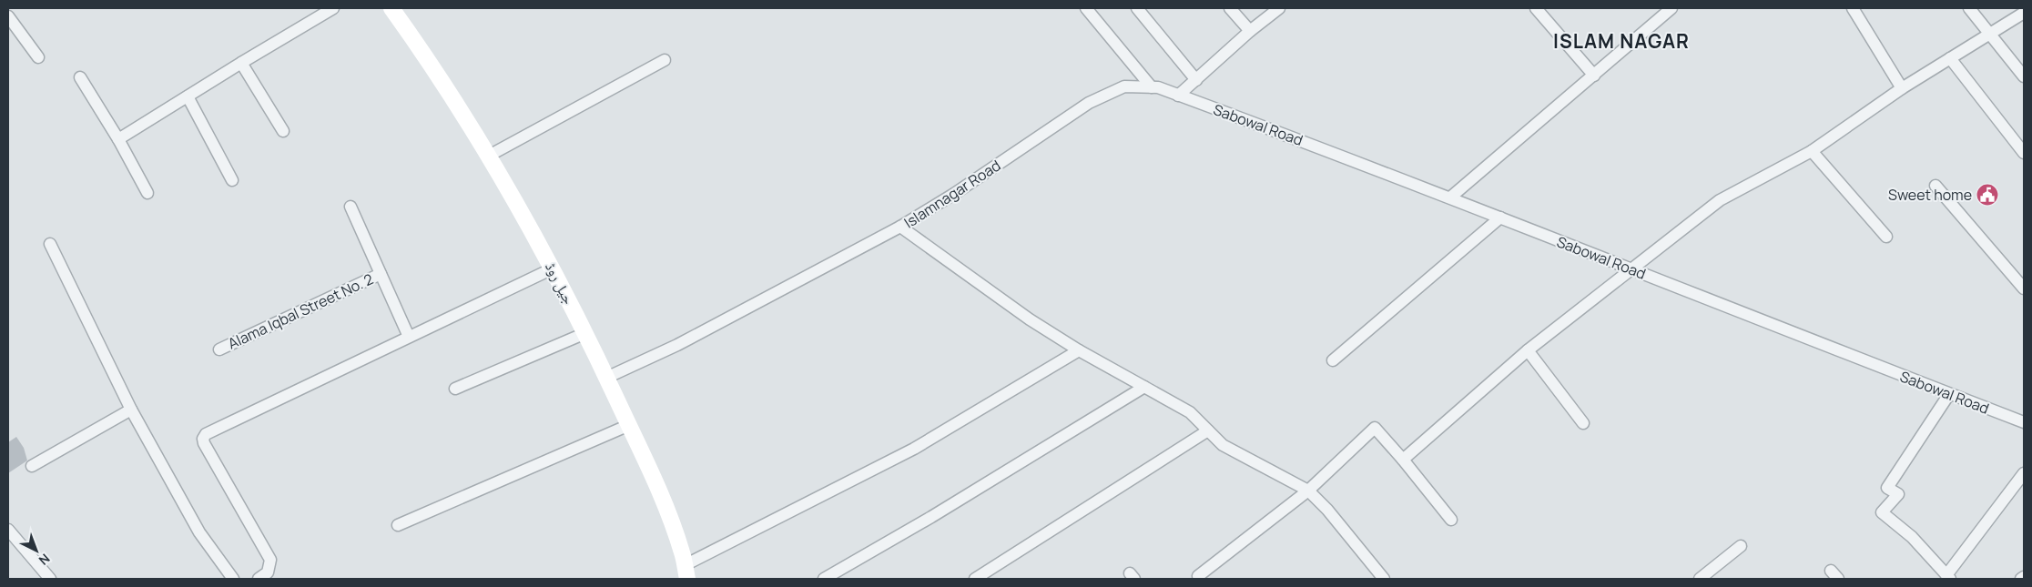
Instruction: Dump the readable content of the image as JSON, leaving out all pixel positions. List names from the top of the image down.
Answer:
{
  "streets": {
    "main road": ["جیل روڈ"],
    "street": ["Sabowal Road", "Islamnagar Road", "Alama Iqbal Street No. 2"]
  },
  "crossings": [
    ["Sabowal Road", "Islamnagar Road"],
    ["Islamnagar Road", "جیل روڈ"]
  ],
  "districts": ["ISLAM NAGAR"],
  "places": {
    "public building": ["Sweet home"]
  },
  "north": "bottom right"
}
